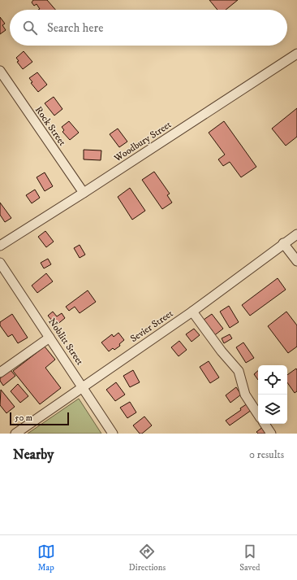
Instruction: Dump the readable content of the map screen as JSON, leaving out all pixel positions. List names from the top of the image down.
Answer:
{
  "streets": {
    "street": [
      "Rock Street",
      "Woodbury Street",
      "Sevier Street",
      "Noblitt Street"
    ]
  },
  "crossings": [
    ["Rock Street", "Woodbury Street"],
    ["Sevier Street", "Noblitt Street"]
  ],
  "scale_bar": "50 m",
  "page": {
    "search": "Search here",
    "scale": "50 m",
    "heading": ["Nearby", "0 results"],
    "nav": ["Map", "Directions", "Saved"]
  }
}
